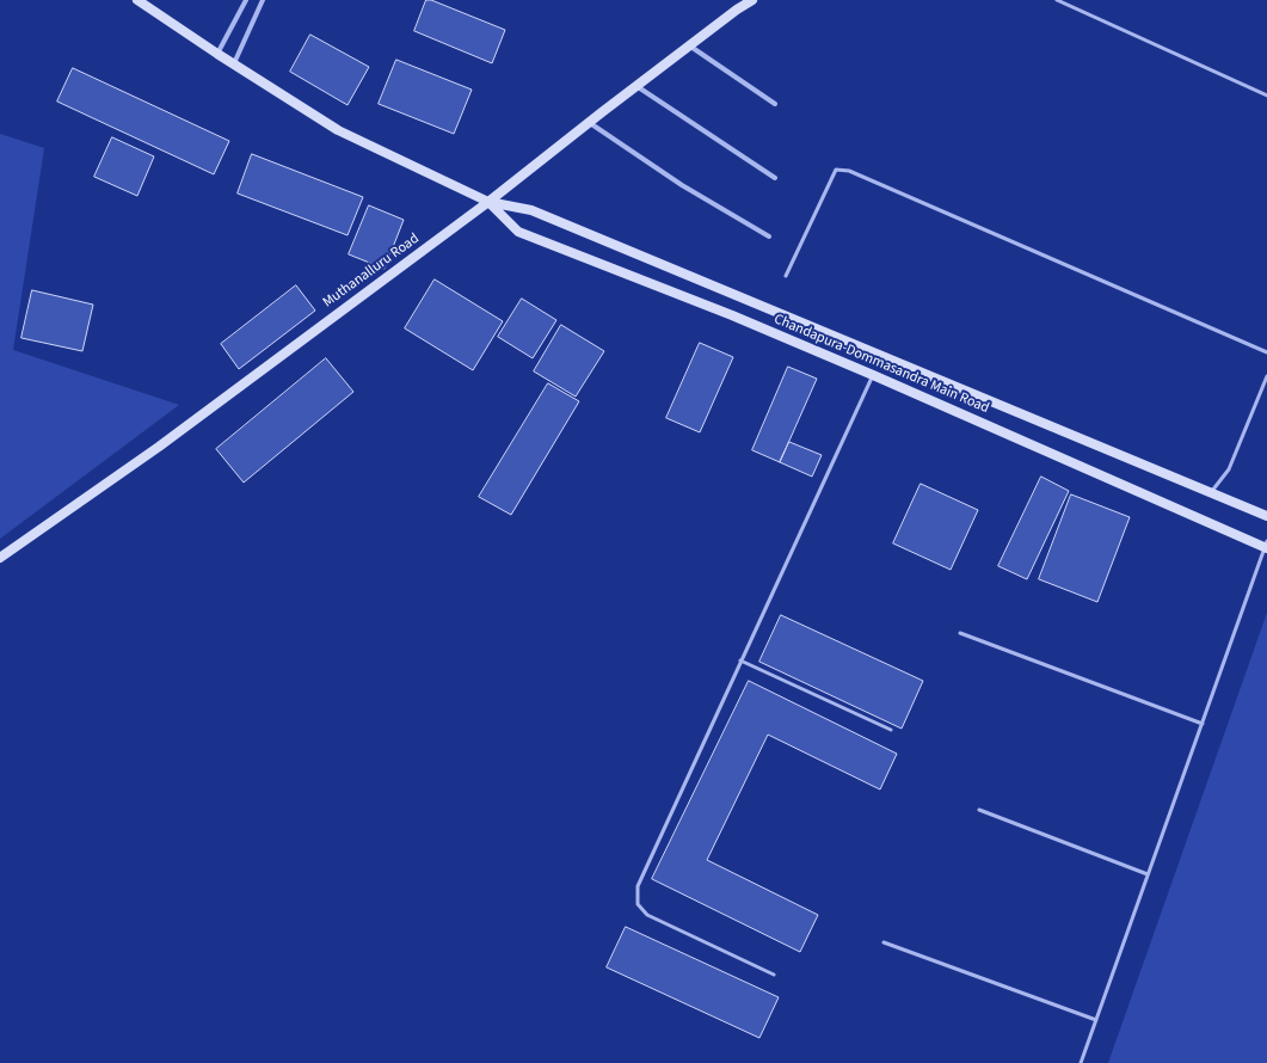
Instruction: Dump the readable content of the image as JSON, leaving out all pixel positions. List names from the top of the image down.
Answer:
{
  "streets": {
    "main road": ["Muthanalluru Road", "Chandapura-Dommasandra Main Road"]
  },
  "crossings": [
    ["Muthanalluru Road", "Chandapura-Dommasandra Main Road"]
  ]
}
